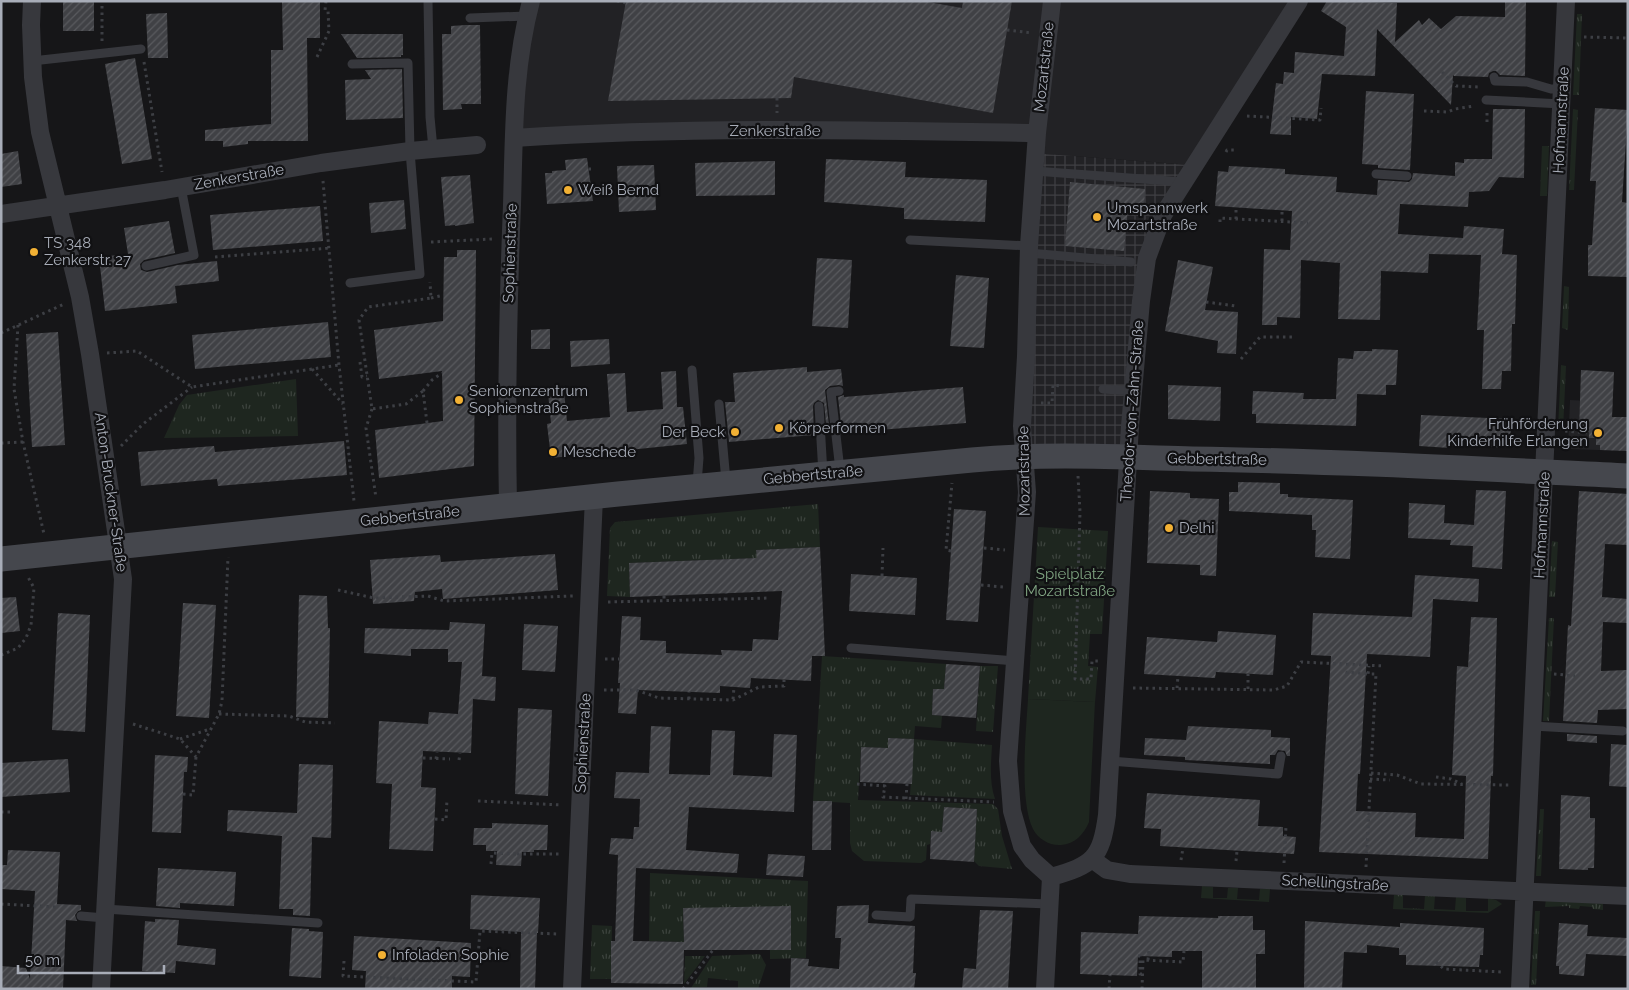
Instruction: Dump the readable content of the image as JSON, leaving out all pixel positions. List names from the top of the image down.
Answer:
{
  "streets": {
    "street": [
      "Mozartstraße",
      "Hofmannstraße",
      "Zenkerstraße",
      "Sophienstraße",
      "Theodor-von-Zahn-Straße",
      "Gebbertstraße",
      "Anton-Bruckner-Straße",
      "Schellingstraße"
    ]
  },
  "crossings": [
    ["Mozartstraße", "Zenkerstraße"],
    ["Mozartstraße", "Gebbertstraße"],
    ["Hofmannstraße", "Gebbertstraße"],
    ["Hofmannstraße", "Schellingstraße"],
    ["Zenkerstraße", "Sophienstraße"],
    ["Zenkerstraße", "Anton-Bruckner-Straße"],
    ["Sophienstraße", "Gebbertstraße"],
    ["Theodor-von-Zahn-Straße", "Gebbertstraße"],
    ["Theodor-von-Zahn-Straße", "Schellingstraße"],
    ["Gebbertstraße", "Anton-Bruckner-Straße"]
  ],
  "parks": ["Spielplatz Mozartstraße"],
  "places": [
    "Weiß Bernd",
    "Umspannwerk Mozartstraße",
    "TS 348 Zenkerstr. 27",
    "Seniorenzentrum Sophienstraße",
    "Körperformen",
    "Der Beck",
    "Frühförderung Kinderhilfe Erlangen",
    "Meschede",
    "Delhi",
    "Infoladen Sophie"
  ],
  "scale_bar": "50 m"
}
